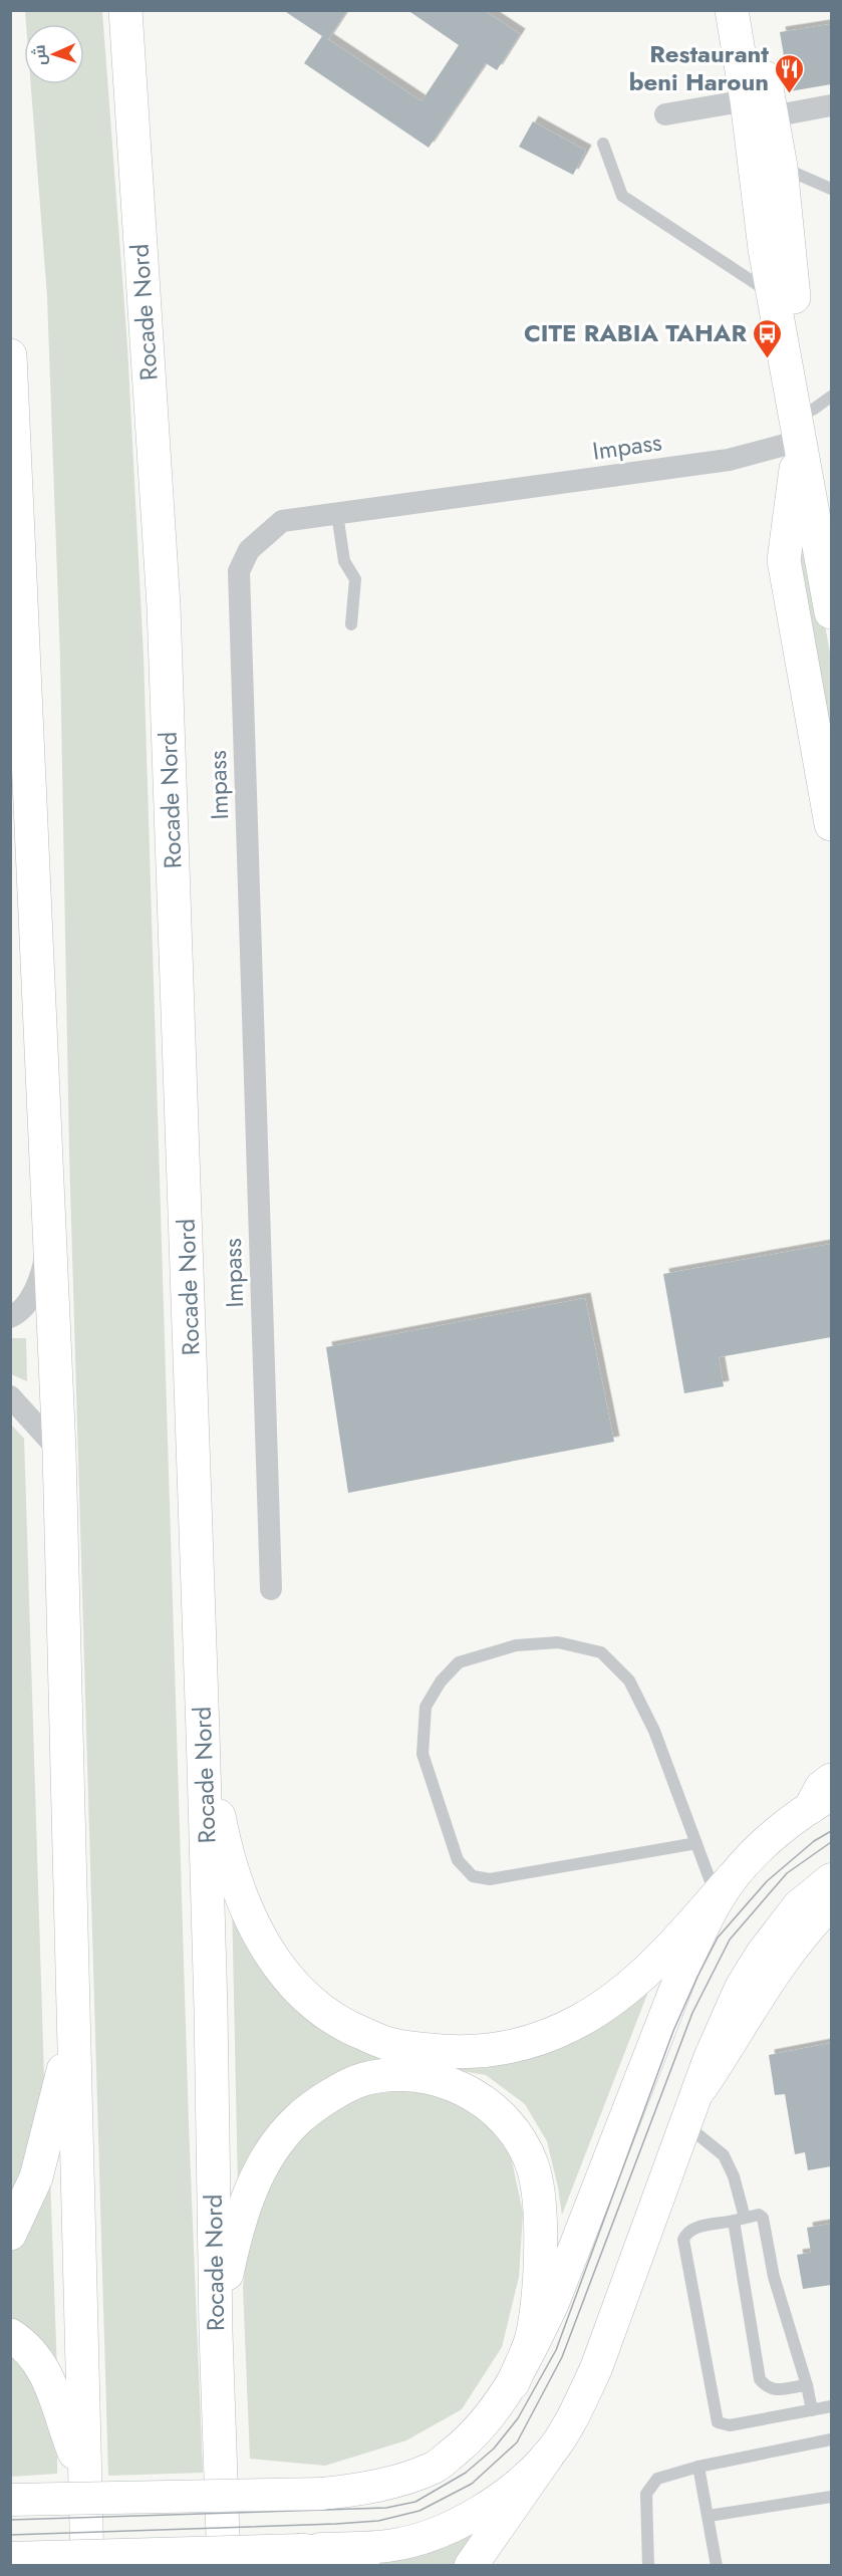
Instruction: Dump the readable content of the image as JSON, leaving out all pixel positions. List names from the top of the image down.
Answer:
{
  "streets": {
    "highway": ["Rocade Nord"],
    "street": ["Impass"]
  },
  "places": {
    "restaurant": ["Restaurant beni Haroun"],
    "bus stop": ["CITE RABIA TAHAR"]
  },
  "north": "left"
}
